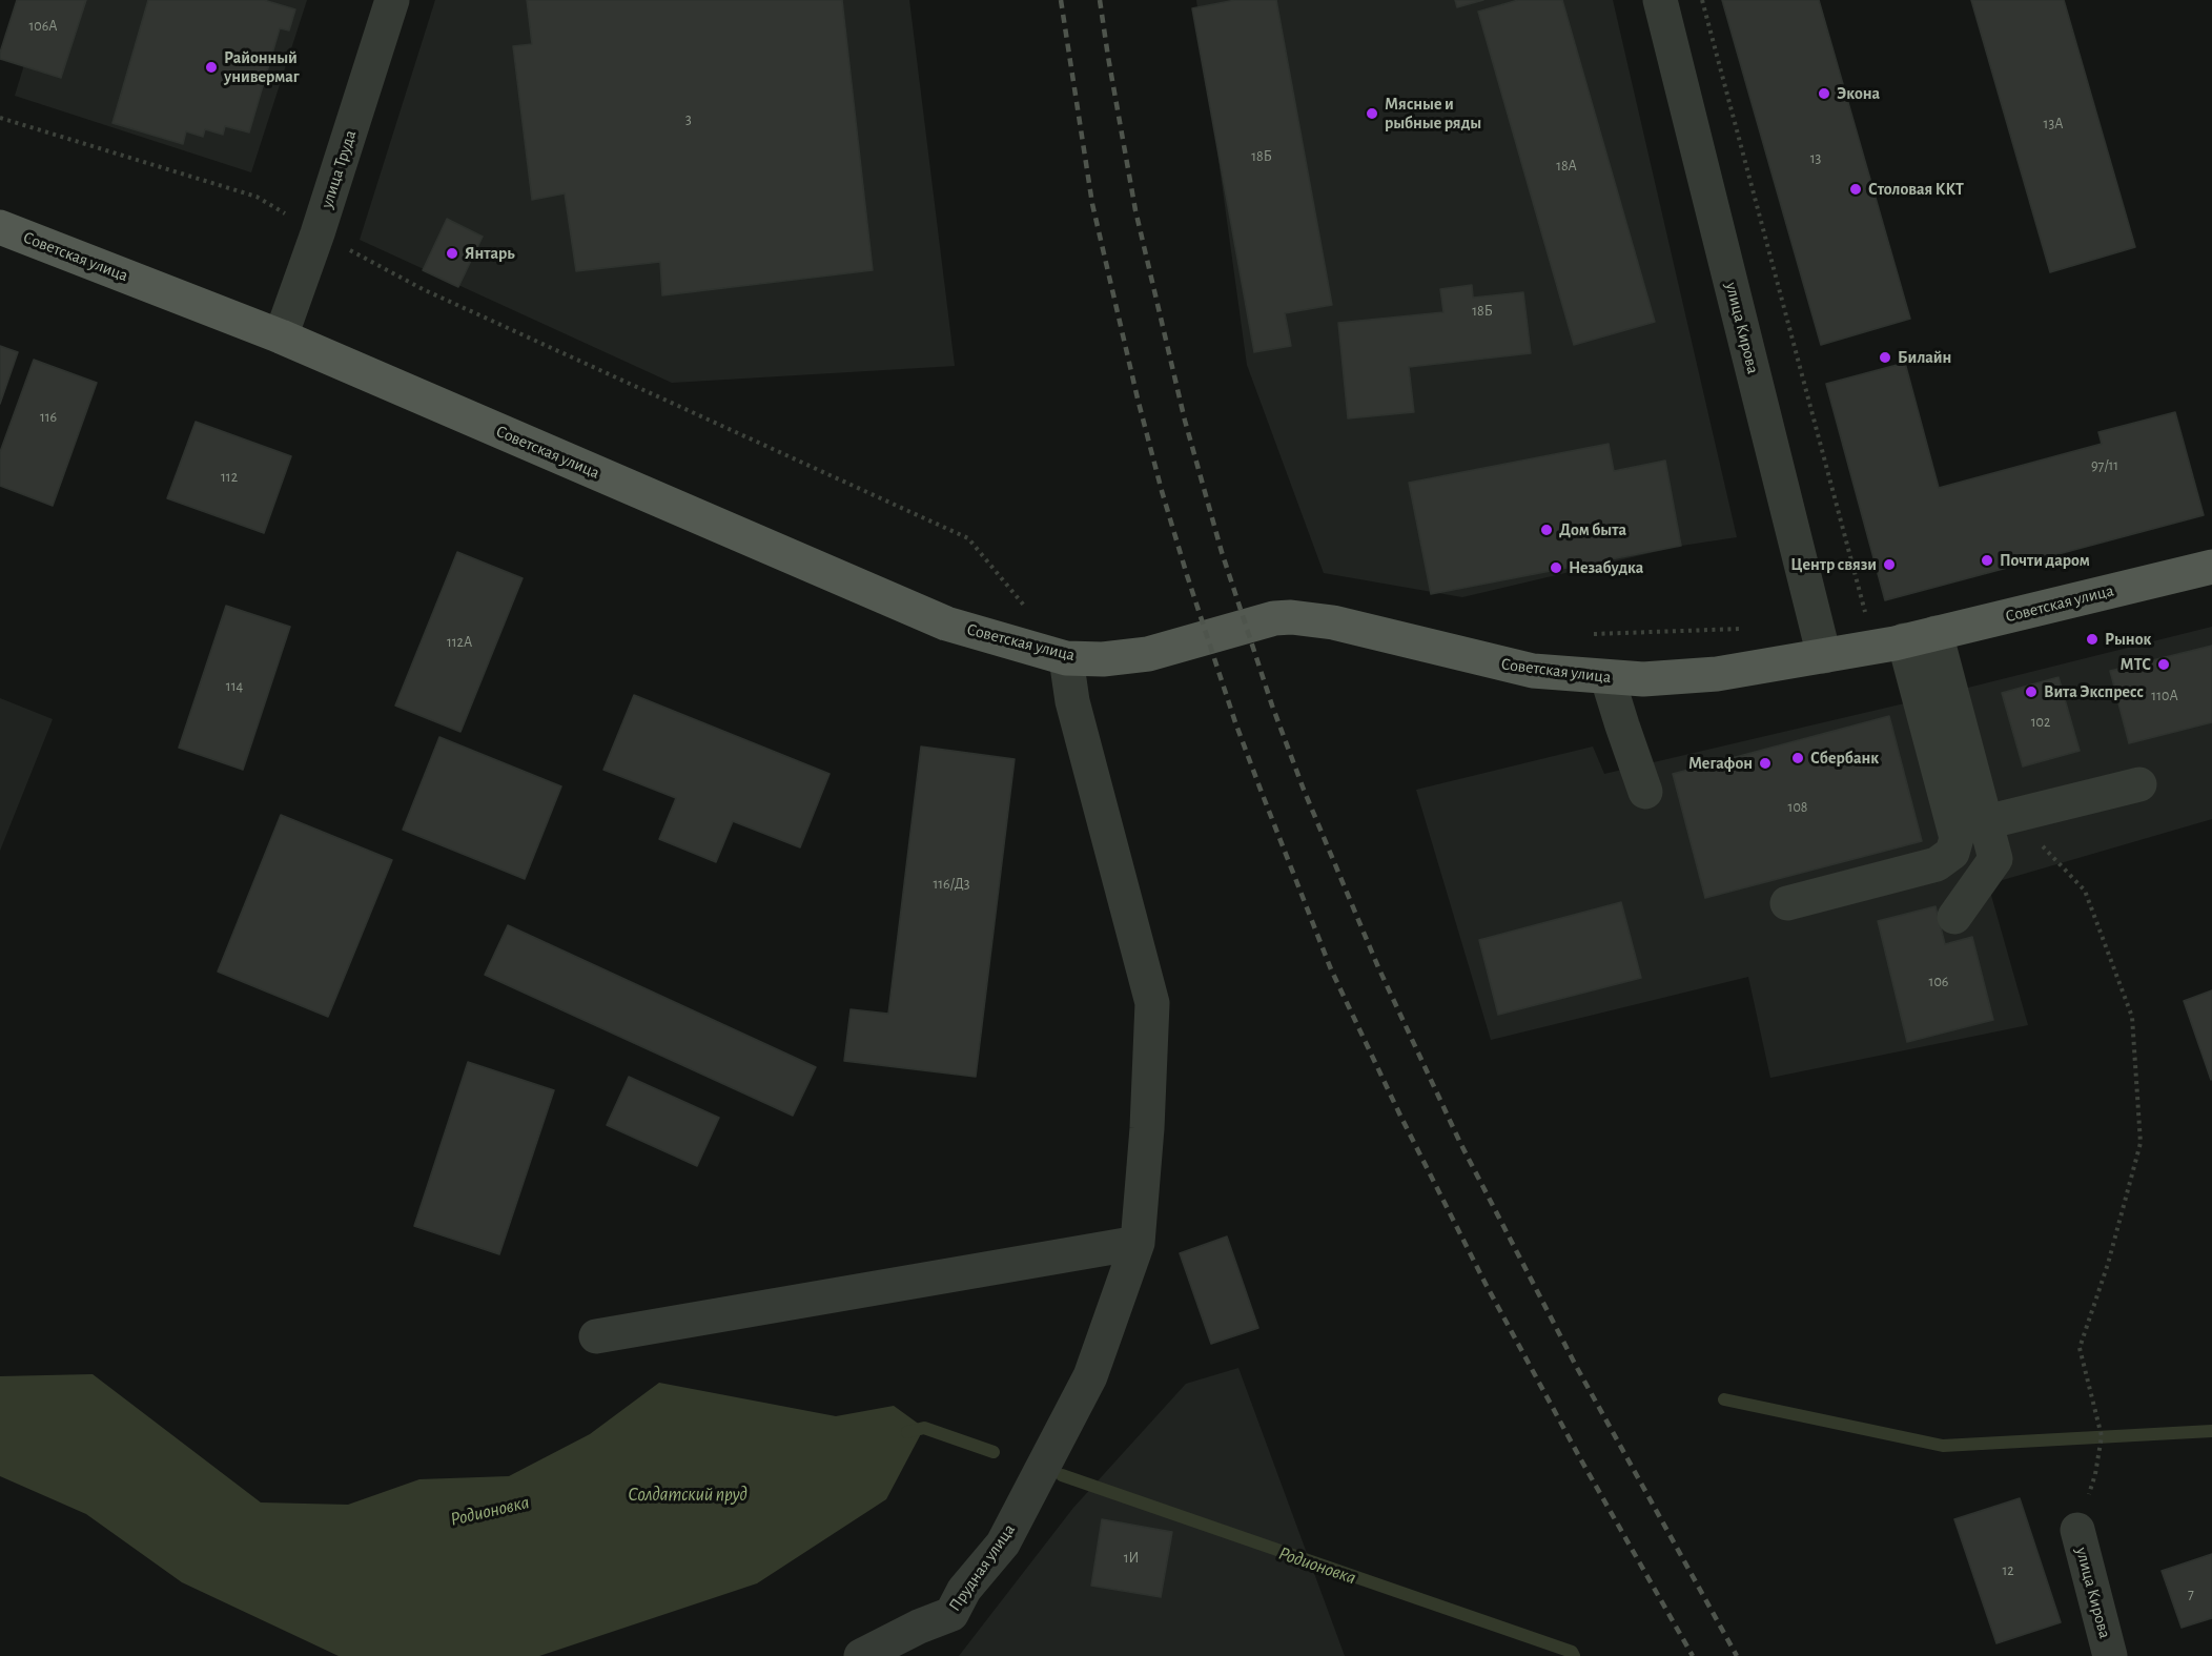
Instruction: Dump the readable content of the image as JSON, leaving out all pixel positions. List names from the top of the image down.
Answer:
{
  "streets": {
    "main road": ["Советская улица"],
    "street": ["улица Труда", "улица Кирова", "Прудная улица"]
  },
  "crossings": [
    ["улица Труда", "Советская улица"],
    ["Советская улица", "улица Кирова"],
    ["Советская улица", "Прудная улица"]
  ],
  "water": ["Солдатский пруд", "Родионовка"],
  "places": [
    "Районный универмаг",
    "Экона",
    "Мясные и рыбные ряды",
    "Столовая ККТ",
    "Янтарь",
    "Билайн",
    "Дом быта",
    "Почти даром",
    "Центр связи",
    "Незабудка",
    "Рынок",
    "МТС",
    "Вита Экспресс",
    "Сбербанк",
    "Мегафон"
  ],
  "house_numbers": [
    "106А",
    "3",
    "13А",
    "18Б",
    "13",
    "18А",
    "18Б",
    "116",
    "97/11",
    "112",
    "112А",
    "114",
    "110А",
    "102",
    "108",
    "116/Д3",
    "106",
    "1И",
    "12",
    "7"
  ]
}
